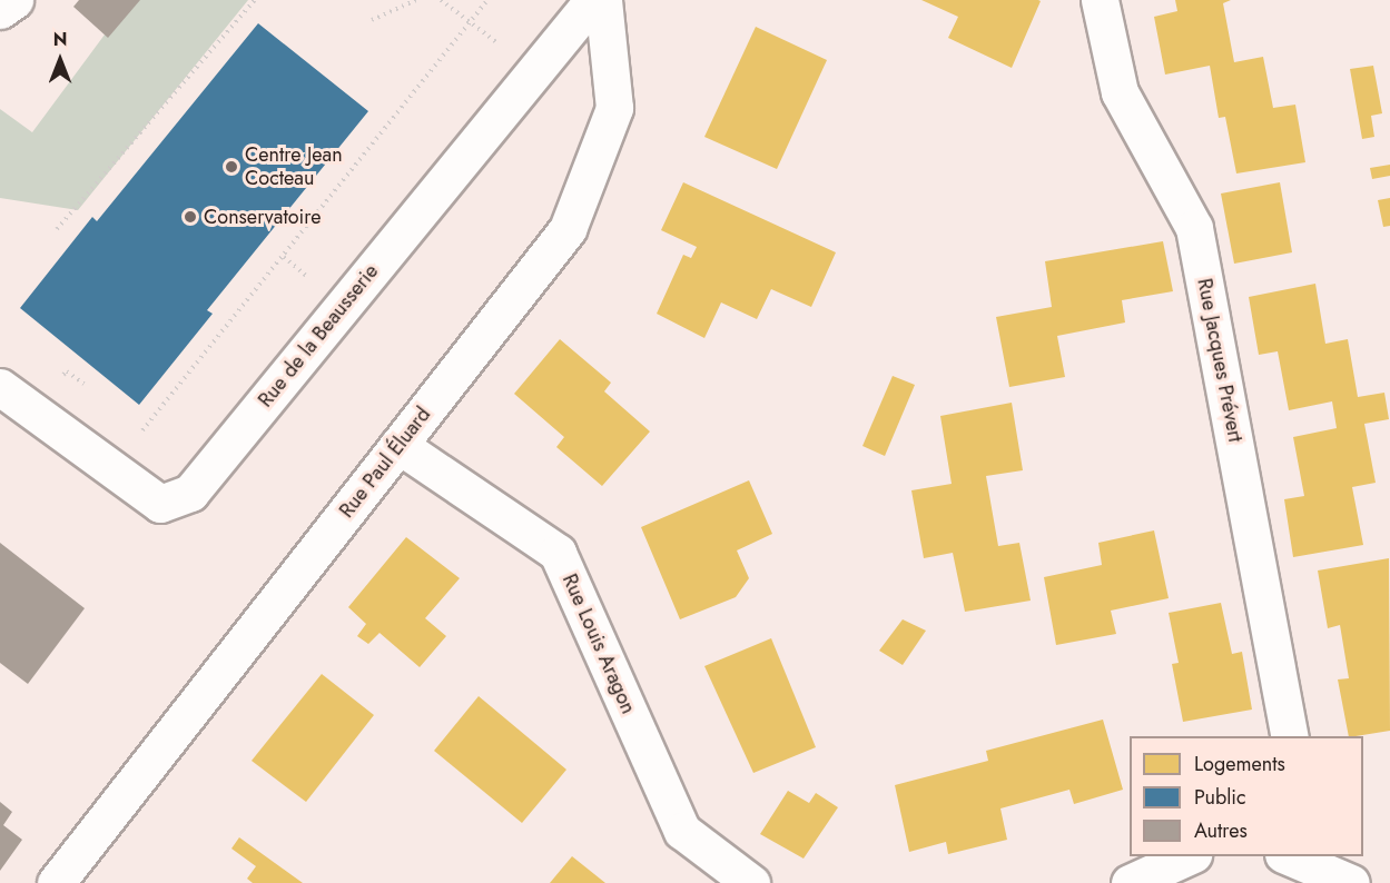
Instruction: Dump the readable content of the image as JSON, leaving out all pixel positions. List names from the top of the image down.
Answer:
{
  "streets": {
    "street": [
      "Rue de la Beausserie",
      "Rue Jacques Prévert",
      "Rue Paul Éluard",
      "Rue Louis Aragon"
    ]
  },
  "crossings": [
    ["Rue Paul Éluard", "Rue Louis Aragon"]
  ],
  "places": ["Centre Jean Cocteau", "Conservatoire"],
  "legend": ["Logements", "Public", "Autres"],
  "north": "top"
}
